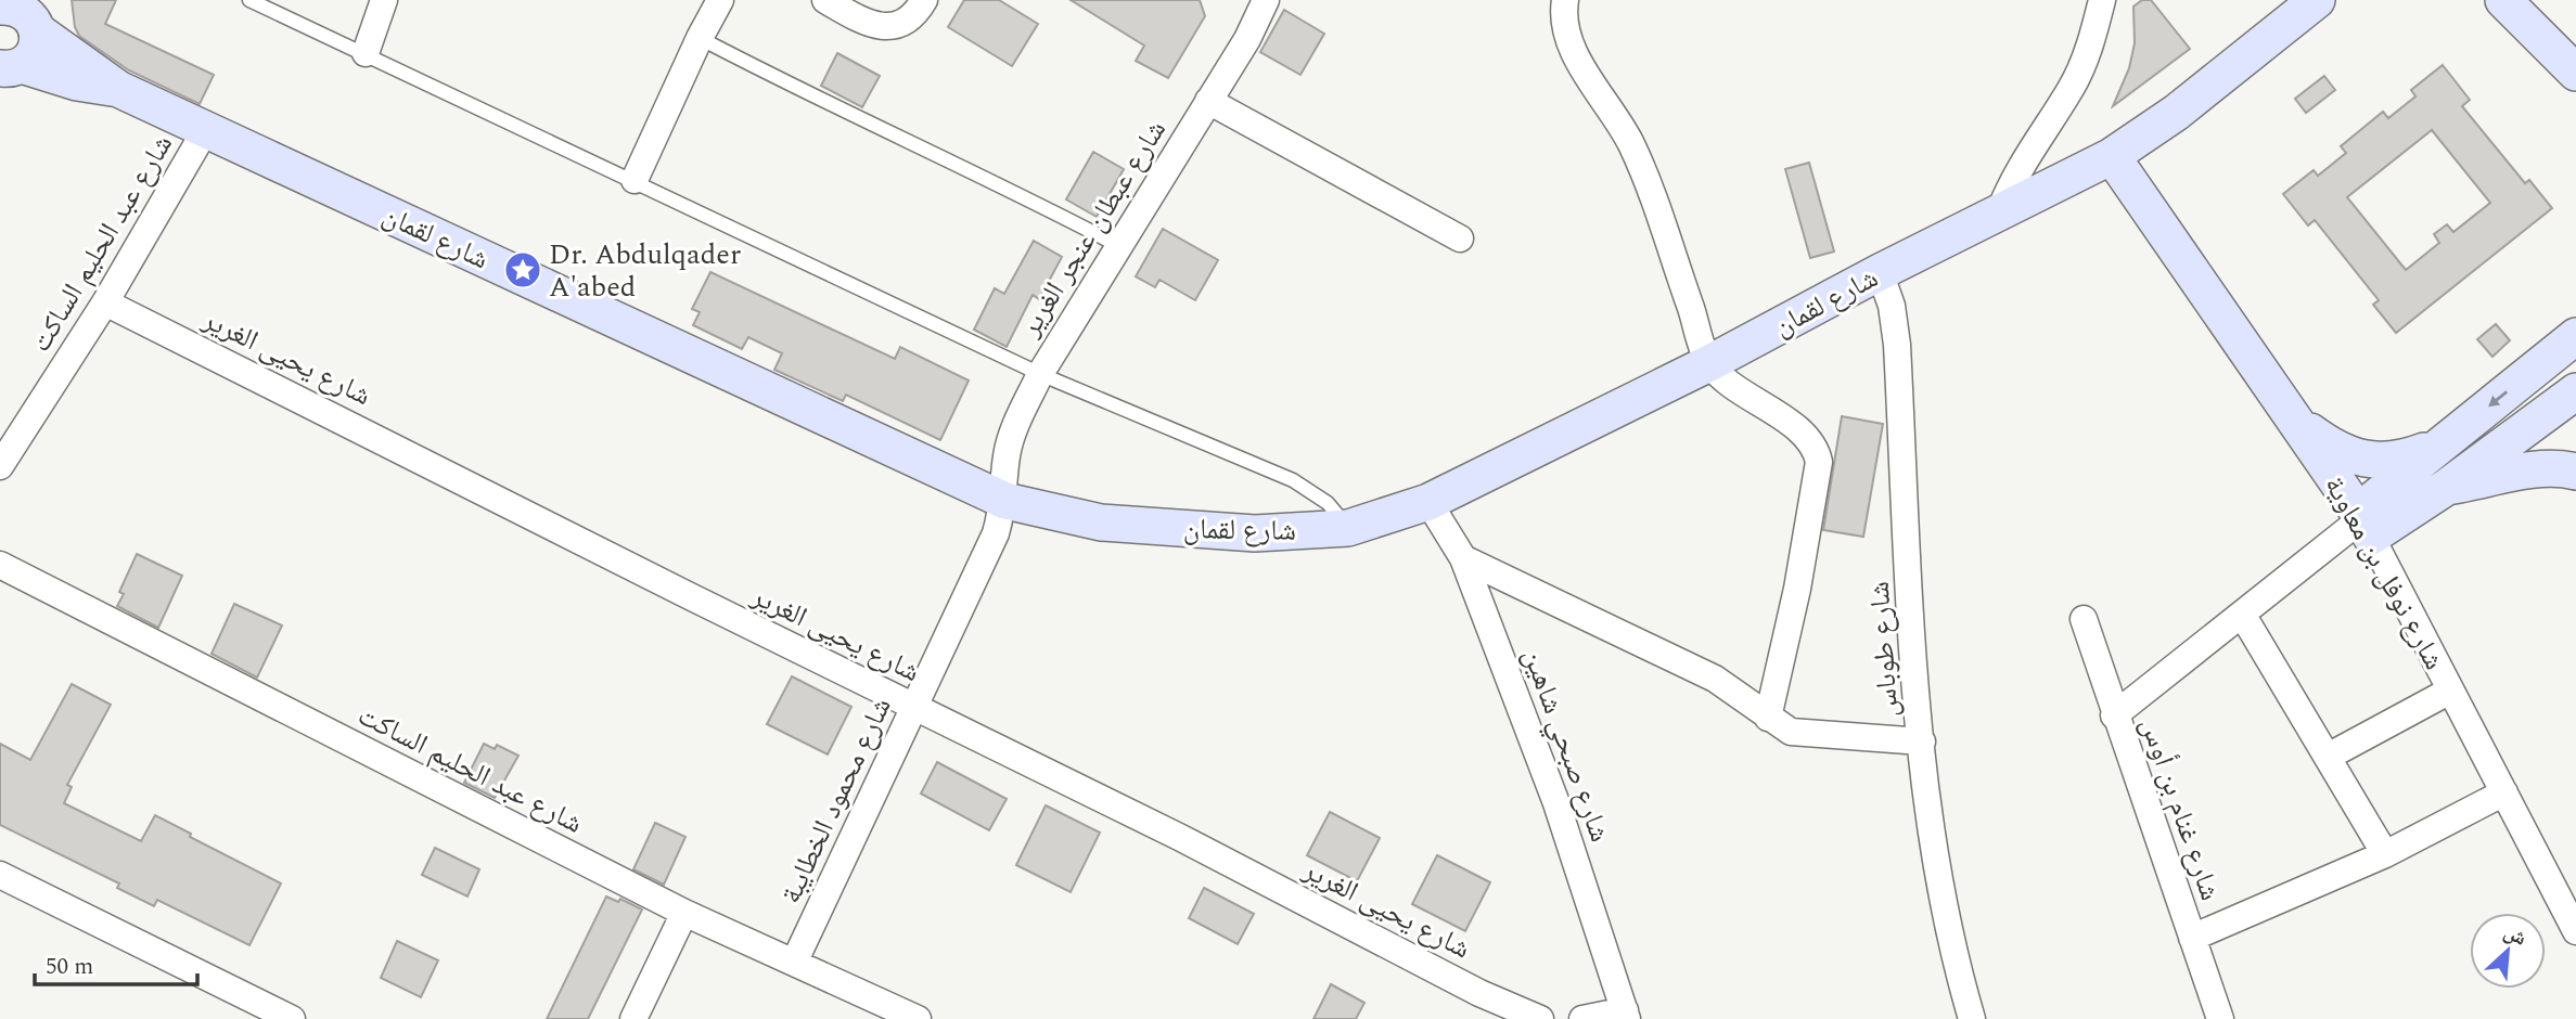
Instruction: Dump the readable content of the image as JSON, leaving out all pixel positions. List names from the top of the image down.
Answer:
{
  "streets": {
    "street": [
      "شارع عبطان عنجر الغرير",
      "شارع لقمان",
      "شارع عبد الحليم الساكت",
      "شارع يحيى الغرير",
      "شارع نوفل بن معاوية",
      "شارع طوباس",
      "شارع صبحي شاهين",
      "شارع محمود الخطايبة",
      "شارع غنام بن أوس"
    ]
  },
  "crossings": [
    ["شارع عبطان عنجر الغرير", "شارع لقمان"],
    ["شارع عبطان عنجر الغرير", "شارع محمود الخطايبة"],
    ["شارع لقمان", "شارع عبد الحليم الساكت"],
    ["شارع لقمان", "شارع نوفل بن معاوية"],
    ["شارع لقمان", "شارع طوباس"],
    ["شارع لقمان", "شارع صبحي شاهين"],
    ["شارع لقمان", "شارع محمود الخطايبة"],
    ["شارع عبد الحليم الساكت", "شارع يحيى الغرير"],
    ["شارع عبد الحليم الساكت", "شارع محمود الخطايبة"],
    ["شارع يحيى الغرير", "شارع محمود الخطايبة"]
  ],
  "places": {
    "place": ["Dr. Abdulqader A'abed"]
  },
  "scale_bar": "50 m",
  "north": "top right"
}
